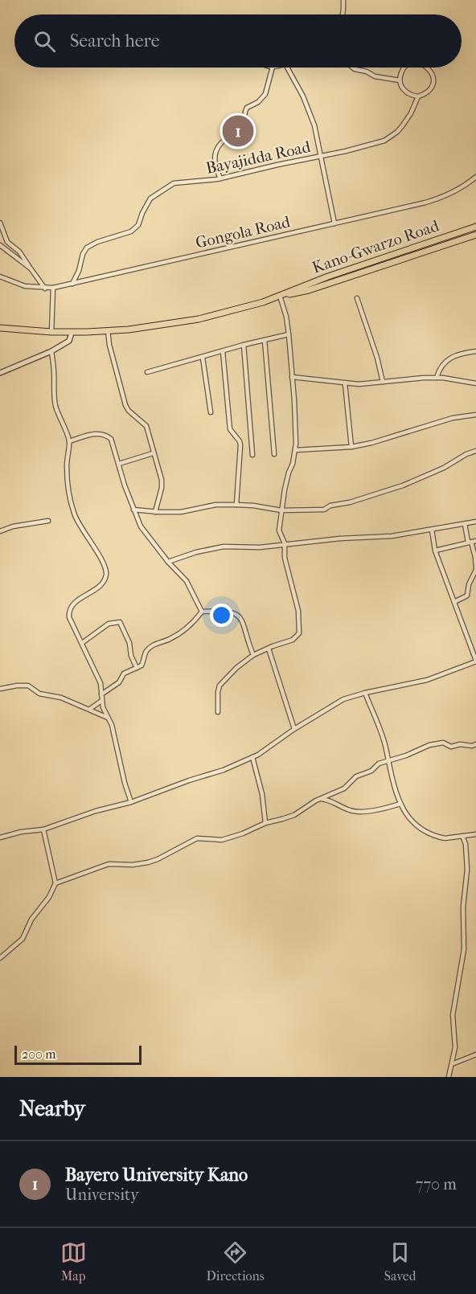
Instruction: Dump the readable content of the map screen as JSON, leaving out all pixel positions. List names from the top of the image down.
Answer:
{
  "streets": {
    "main road": ["Kano-Gwarzo Road"],
    "street": ["Bayajidda Road", "Gongola Road"]
  },
  "crossings": [
    ["Bayajidda Road", "Gongola Road"]
  ],
  "scale_bar": "200 m",
  "page": {
    "search": "Search here",
    "pins": "1",
    "scale": "200 m",
    "heading": "Nearby",
    "list": [
      {
        "mark": "1",
        "name": "Bayero University Kano",
        "note": "University",
        "value": "770 m"
      }
    ],
    "nav": ["Map", "Directions", "Saved"]
  }
}
